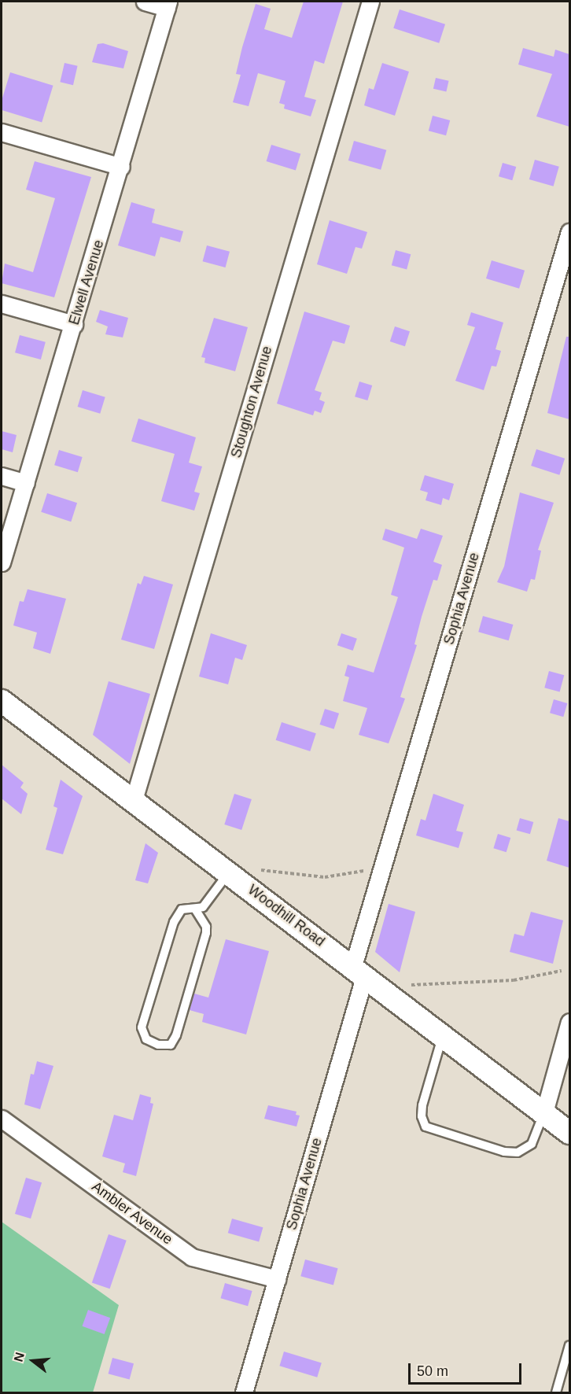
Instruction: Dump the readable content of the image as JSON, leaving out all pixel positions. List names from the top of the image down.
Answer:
{
  "streets": {
    "main road": ["Woodhill Road"],
    "street": [
      "Elwell Avenue",
      "Stoughton Avenue",
      "Sophia Avenue",
      "Ambler Avenue"
    ]
  },
  "crossings": [
    ["Stoughton Avenue", "Woodhill Road"],
    ["Sophia Avenue", "Woodhill Road"],
    ["Sophia Avenue", "Ambler Avenue"]
  ],
  "scale_bar": "50 m",
  "north": "left"
}
